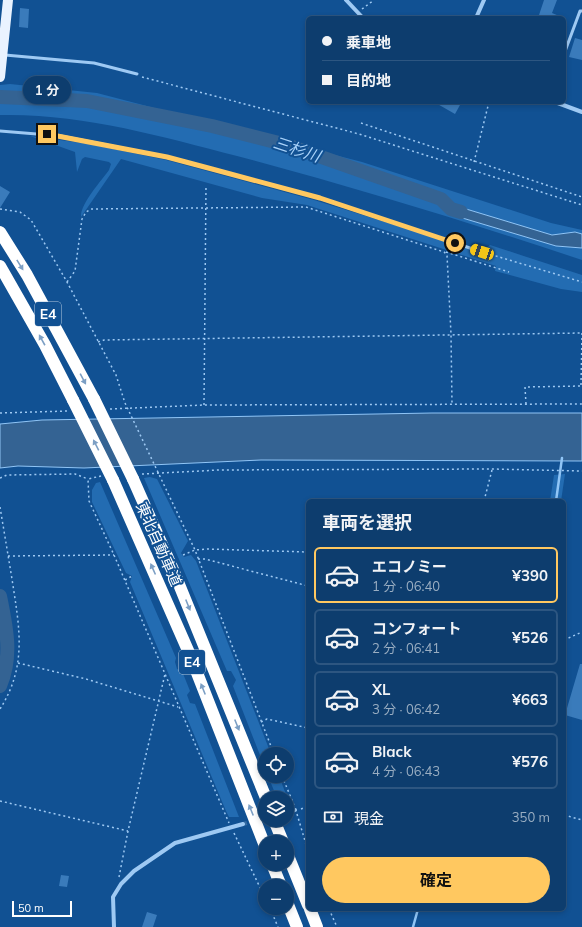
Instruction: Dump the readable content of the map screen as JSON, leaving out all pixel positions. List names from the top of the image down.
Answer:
{
  "streets": {
    "highway": ["E4", "東北自動車道"]
  },
  "water": ["三杉川"],
  "scale_bar": "50 m",
  "page": {
    "banner": ["乗車地", "目的地"],
    "bubble": "1 分",
    "heading": "車両を選択",
    "list": [
      {
        "name": "エコノミー",
        "note": "1 分 · 06:40",
        "value": "¥390"
      },
      {
        "name": "コンフォート",
        "note": "2 分 · 06:41",
        "value": "¥526"
      },
      {
        "name": "XL",
        "note": "3 分 · 06:42",
        "value": "¥663"
      },
      {
        "name": "Black",
        "note": "4 分 · 06:43",
        "value": "¥576"
      }
    ],
    "map_buttons": ["+", "−"],
    "pay": ["現金", "350 m"],
    "buttons": "確定",
    "scale": "50 m"
  }
}
